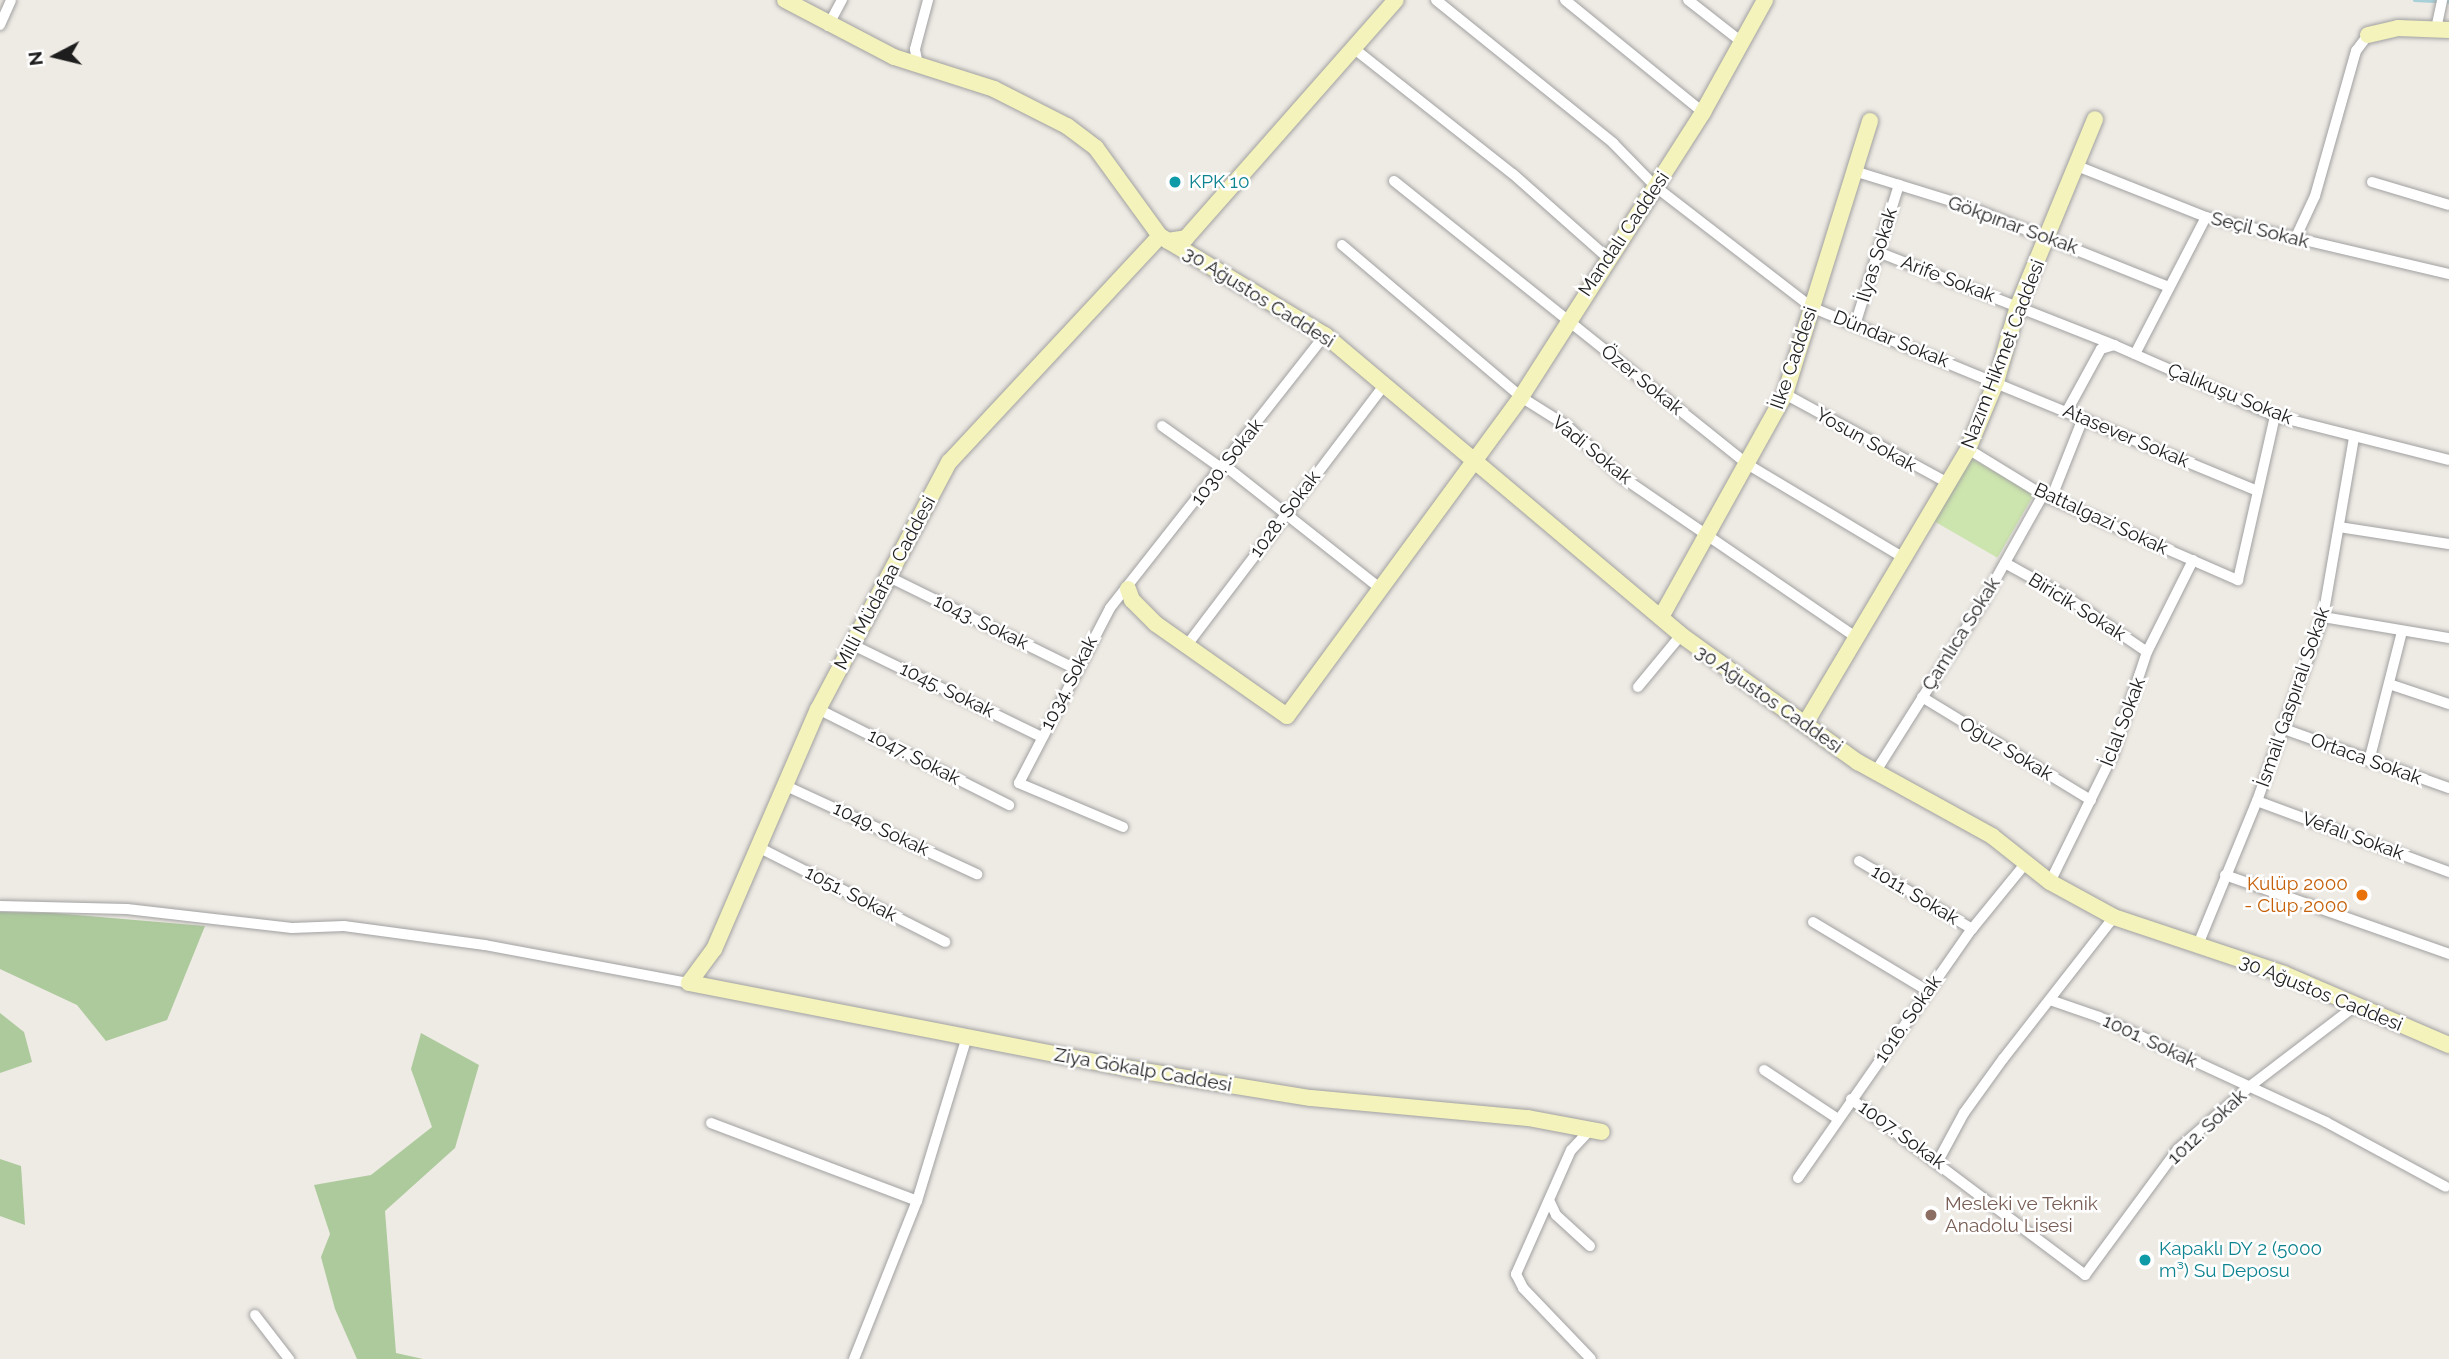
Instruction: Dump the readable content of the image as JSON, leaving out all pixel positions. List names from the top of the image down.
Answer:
{
  "streets": {
    "street": [
      "Gökpınar Sokak",
      "Seçil Sokak",
      "Mandalı Caddesi",
      "İlyas Sokak",
      "Arife Sokak",
      "30 Ağustos Caddesi",
      "Dündar Sokak",
      "Nazım Hikmet Caddesi",
      "İlke Caddesi",
      "Özer Sokak",
      "Çalıkuşu Sokak",
      "Atasever Sokak",
      "Yosun Sokak",
      "Vadi Sokak",
      "1030. Sokak",
      "1028. Sokak",
      "Battalgazi Sokak",
      "Milli Müdafaa Caddesi",
      "Biricik Sokak",
      "1043. Sokak",
      "Çamlıca Sokak",
      "1034. Sokak",
      "1045. Sokak",
      "İsmail Gaspıralı Sokak",
      "İclal Sokak",
      "Oğuz Sokak",
      "1047. Sokak",
      "Ortaca Sokak",
      "1049. Sokak",
      "Vefalı Sokak",
      "1051. Sokak",
      "1011. Sokak",
      "1016. Sokak",
      "1001. Sokak",
      "Ziya Gökalp Caddesi",
      "1012. Sokak",
      "1007. Sokak"
    ]
  },
  "crossings": [
    ["Gökpınar Sokak", "İlyas Sokak"],
    ["Gökpınar Sokak", "Nazım Hikmet Caddesi"],
    ["Gökpınar Sokak", "İlke Caddesi"],
    ["Seçil Sokak", "Nazım Hikmet Caddesi"],
    ["Mandalı Caddesi", "30 Ağustos Caddesi"],
    ["Mandalı Caddesi", "Dündar Sokak"],
    ["Mandalı Caddesi", "Özer Sokak"],
    ["Mandalı Caddesi", "Vadi Sokak"],
    ["Mandalı Caddesi", "1028. Sokak"],
    ["İlyas Sokak", "Arife Sokak"],
    ["İlyas Sokak", "Dündar Sokak"],
    ["Arife Sokak", "Nazım Hikmet Caddesi"],
    ["Arife Sokak", "Çalıkuşu Sokak"],
    ["30 Ağustos Caddesi", "Nazım Hikmet Caddesi"],
    ["30 Ağustos Caddesi", "İlke Caddesi"],
    ["30 Ağustos Caddesi", "1030. Sokak"],
    ["30 Ağustos Caddesi", "1028. Sokak"],
    ["30 Ağustos Caddesi", "Milli Müdafaa Caddesi"],
    ["30 Ağustos Caddesi", "Çamlıca Sokak"],
    ["30 Ağustos Caddesi", "İsmail Gaspıralı Sokak"],
    ["30 Ağustos Caddesi", "İclal Sokak"],
    ["30 Ağustos Caddesi", "1016. Sokak"],
    ["30 Ağustos Caddesi", "1012. Sokak"],
    ["Dündar Sokak", "Nazım Hikmet Caddesi"],
    ["Dündar Sokak", "İlke Caddesi"],
    ["Dündar Sokak", "Atasever Sokak"],
    ["Nazım Hikmet Caddesi", "Özer Sokak"],
    ["Nazım Hikmet Caddesi", "Çalıkuşu Sokak"],
    ["Nazım Hikmet Caddesi", "Atasever Sokak"],
    ["Nazım Hikmet Caddesi", "Yosun Sokak"],
    ["Nazım Hikmet Caddesi", "Vadi Sokak"],
    ["Nazım Hikmet Caddesi", "Battalgazi Sokak"],
    ["İlke Caddesi", "Özer Sokak"],
    ["İlke Caddesi", "Yosun Sokak"],
    ["İlke Caddesi", "Vadi Sokak"],
    ["Çalıkuşu Sokak", "İsmail Gaspıralı Sokak"],
    ["Atasever Sokak", "Battalgazi Sokak"],
    ["Atasever Sokak", "Çamlıca Sokak"],
    ["1030. Sokak", "1034. Sokak"],
    ["Battalgazi Sokak", "Çamlıca Sokak"],
    ["Battalgazi Sokak", "İclal Sokak"],
    ["Milli Müdafaa Caddesi", "1043. Sokak"],
    ["Milli Müdafaa Caddesi", "1045. Sokak"],
    ["Milli Müdafaa Caddesi", "1047. Sokak"],
    ["Milli Müdafaa Caddesi", "1049. Sokak"],
    ["Milli Müdafaa Caddesi", "1051. Sokak"],
    ["Milli Müdafaa Caddesi", "Ziya Gökalp Caddesi"],
    ["Biricik Sokak", "Çamlıca Sokak"],
    ["Biricik Sokak", "İclal Sokak"],
    ["1043. Sokak", "1034. Sokak"],
    ["Çamlıca Sokak", "Oğuz Sokak"],
    ["1034. Sokak", "1045. Sokak"],
    ["İsmail Gaspıralı Sokak", "Ortaca Sokak"],
    ["İsmail Gaspıralı Sokak", "Vefalı Sokak"],
    ["İclal Sokak", "Oğuz Sokak"],
    ["1011. Sokak", "1016. Sokak"],
    ["1016. Sokak", "1007. Sokak"],
    ["1001. Sokak", "1012. Sokak"],
    ["1012. Sokak", "1007. Sokak"]
  ],
  "places": [
    "KPK 10",
    "Kulüp 2000 - Clup 2000",
    "Mesleki ve Teknik Anadolu Lisesi",
    "Kapaklı DY 2 (5000 m³) Su Deposu"
  ],
  "north": "left"
}
